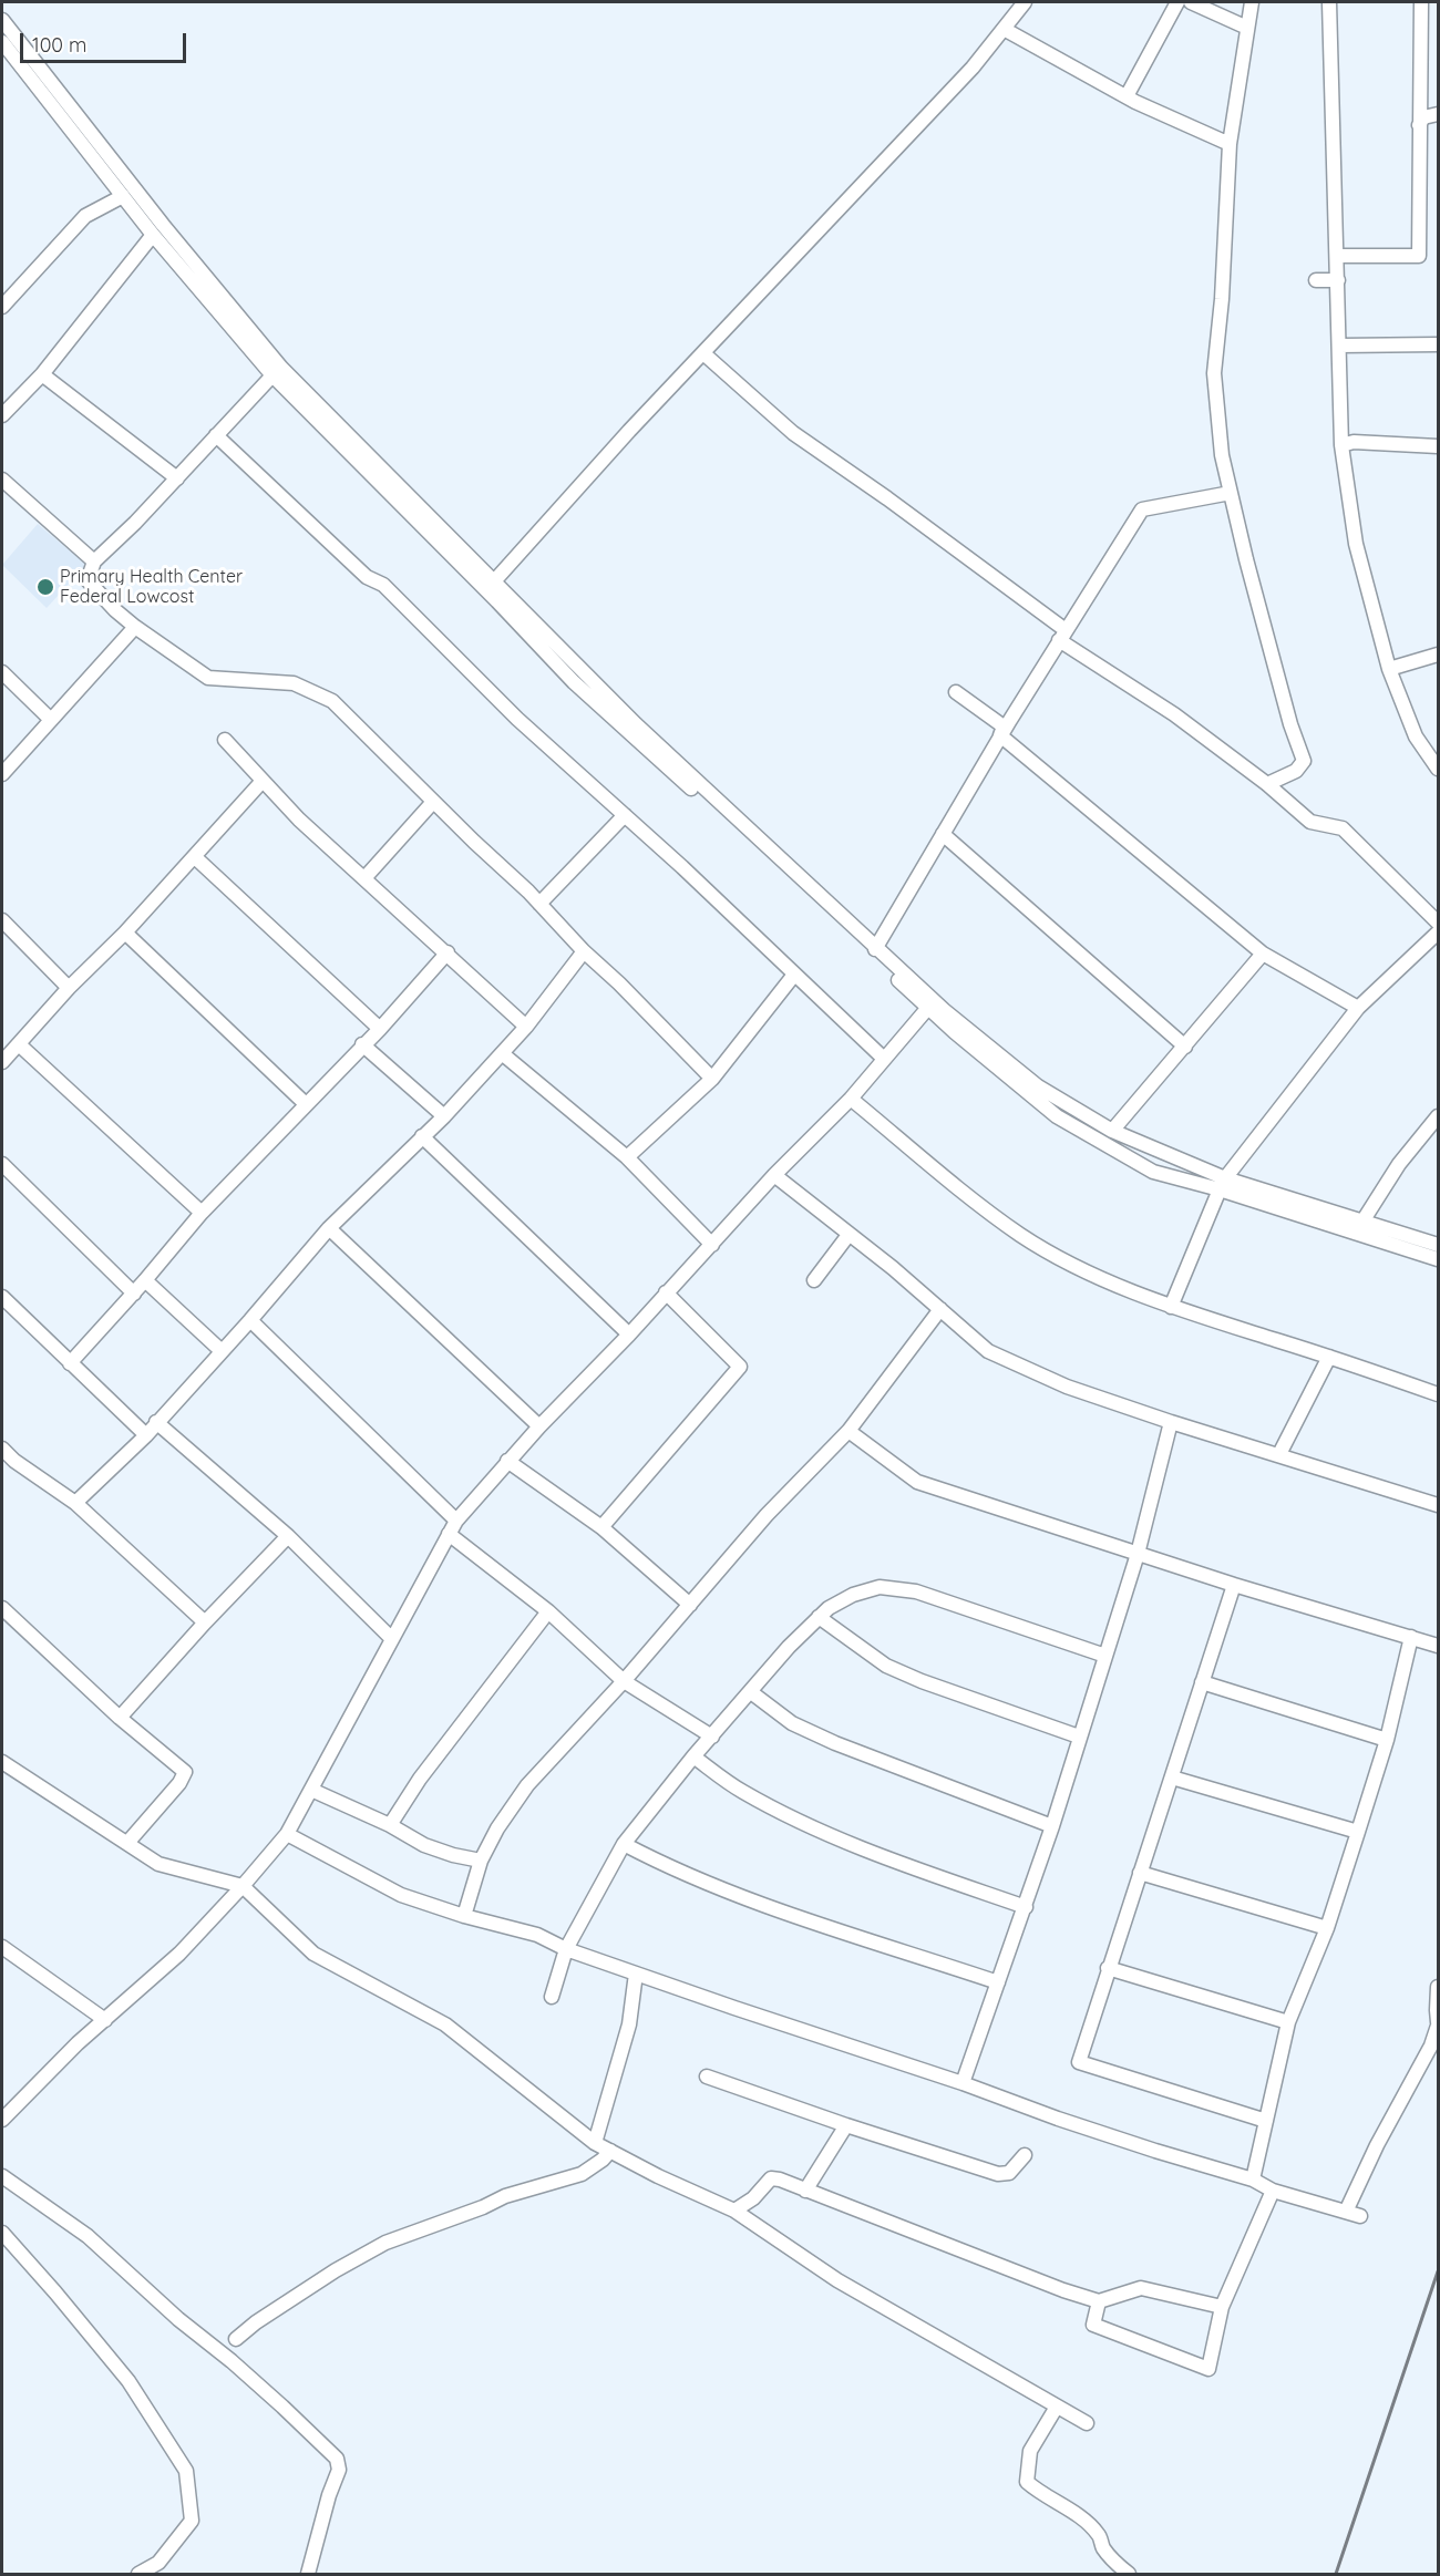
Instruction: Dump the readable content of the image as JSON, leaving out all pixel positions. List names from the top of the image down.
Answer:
{
  "places": ["Primary Health Center Federal Lowcost"],
  "scale_bar": "100 m"
}
